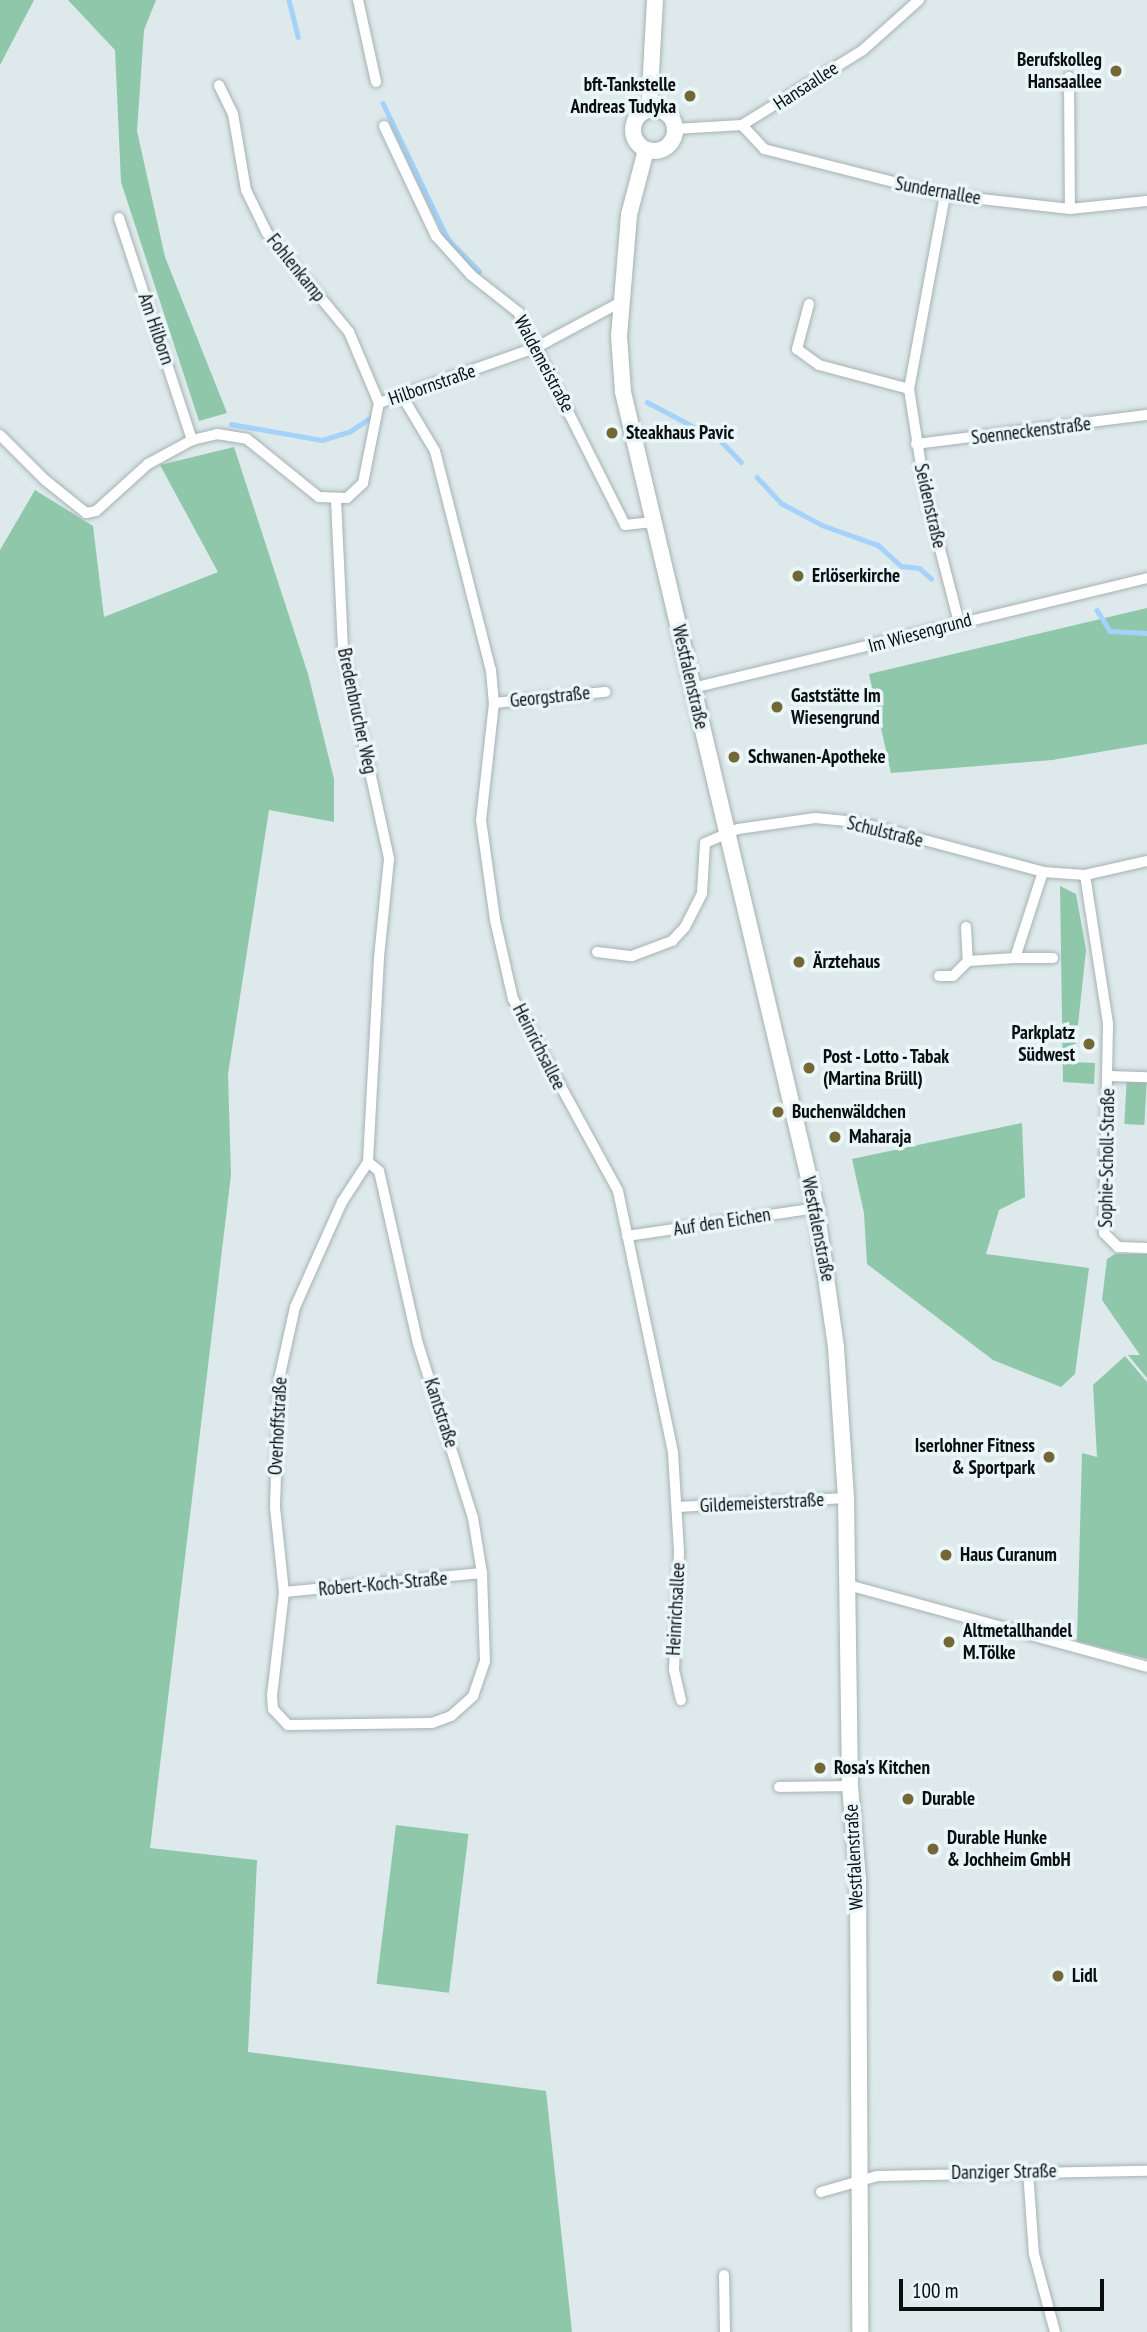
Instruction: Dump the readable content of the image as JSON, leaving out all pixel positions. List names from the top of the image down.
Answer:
{
  "streets": {
    "main road": ["Westfalenstraße"],
    "street": [
      "Hansaallee",
      "Sundernallee",
      "Fohlenkamp",
      "Am Hilborn",
      "Waldemeistraße",
      "Hilbornstraße",
      "Soenneckenstraße",
      "Seidenstraße",
      "Im Wiesengrund",
      "Georgstraße",
      "Bredenbrucher Weg",
      "Schulstraße",
      "Heinrichsallee",
      "Sophie-Scholl-Straße",
      "Auf den Eichen",
      "Kantstraße",
      "Overhoffstraße",
      "Gildemeisterstraße",
      "Robert-Koch-Straße",
      "Danziger Straße"
    ]
  },
  "crossings": [
    ["Hansaallee", "Sundernallee"],
    ["Hansaallee", "Westfalenstraße"],
    ["Sundernallee", "Seidenstraße"],
    ["Fohlenkamp", "Hilbornstraße"],
    ["Waldemeistraße", "Hilbornstraße"],
    ["Waldemeistraße", "Westfalenstraße"],
    ["Hilbornstraße", "Westfalenstraße"],
    ["Hilbornstraße", "Bredenbrucher Weg"],
    ["Hilbornstraße", "Heinrichsallee"],
    ["Soenneckenstraße", "Seidenstraße"],
    ["Seidenstraße", "Im Wiesengrund"],
    ["Im Wiesengrund", "Westfalenstraße"],
    ["Westfalenstraße", "Schulstraße"],
    ["Westfalenstraße", "Auf den Eichen"],
    ["Westfalenstraße", "Gildemeisterstraße"],
    ["Westfalenstraße", "Danziger Straße"],
    ["Georgstraße", "Heinrichsallee"],
    ["Bredenbrucher Weg", "Kantstraße"],
    ["Bredenbrucher Weg", "Overhoffstraße"],
    ["Schulstraße", "Sophie-Scholl-Straße"],
    ["Heinrichsallee", "Auf den Eichen"],
    ["Heinrichsallee", "Gildemeisterstraße"],
    ["Kantstraße", "Overhoffstraße"],
    ["Kantstraße", "Robert-Koch-Straße"],
    ["Overhoffstraße", "Robert-Koch-Straße"]
  ],
  "places": [
    "Berufskolleg Hansaallee",
    "bft-Tankstelle Andreas Tudyka",
    "Steakhaus Pavic",
    "Erlöserkirche",
    "Gaststätte Im Wiesengrund",
    "Schwanen-Apotheke",
    "Ärztehaus",
    "Parkplatz Südwest",
    "Post - Lotto - Tabak (Martina Brüll)",
    "Buchenwäldchen",
    "Maharaja",
    "Iserlohner Fitness & Sportpark",
    "Haus Curanum",
    "Altmetallhandel M.Tölke",
    "Rosa's Kitchen",
    "Durable",
    "Durable Hunke & Jochheim GmbH",
    "Lidl"
  ],
  "scale_bar": "100 m"
}
